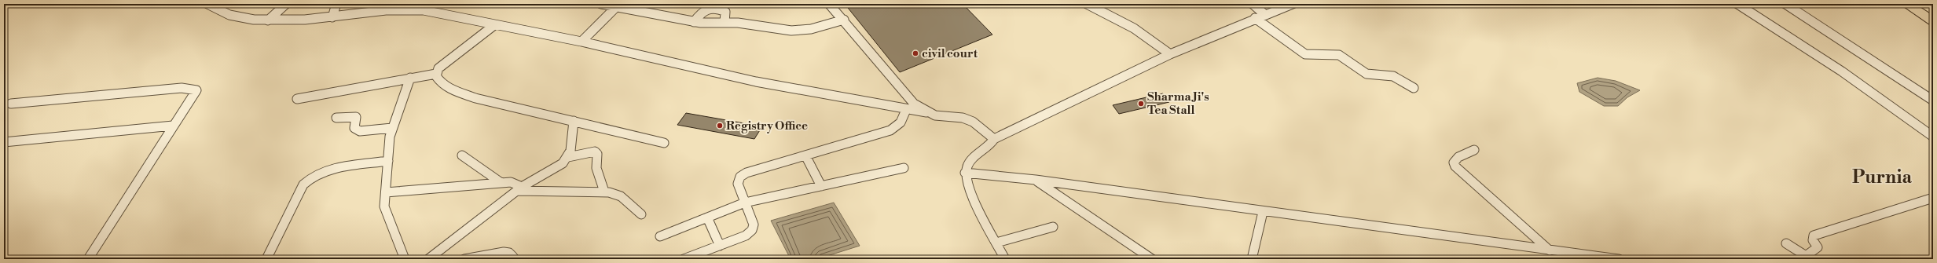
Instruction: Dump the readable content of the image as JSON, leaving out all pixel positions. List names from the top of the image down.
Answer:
{
  "districts": ["Purnia"],
  "places": ["civil court", "Sharma Ji's Tea Stall", "Registry Office"]
}
